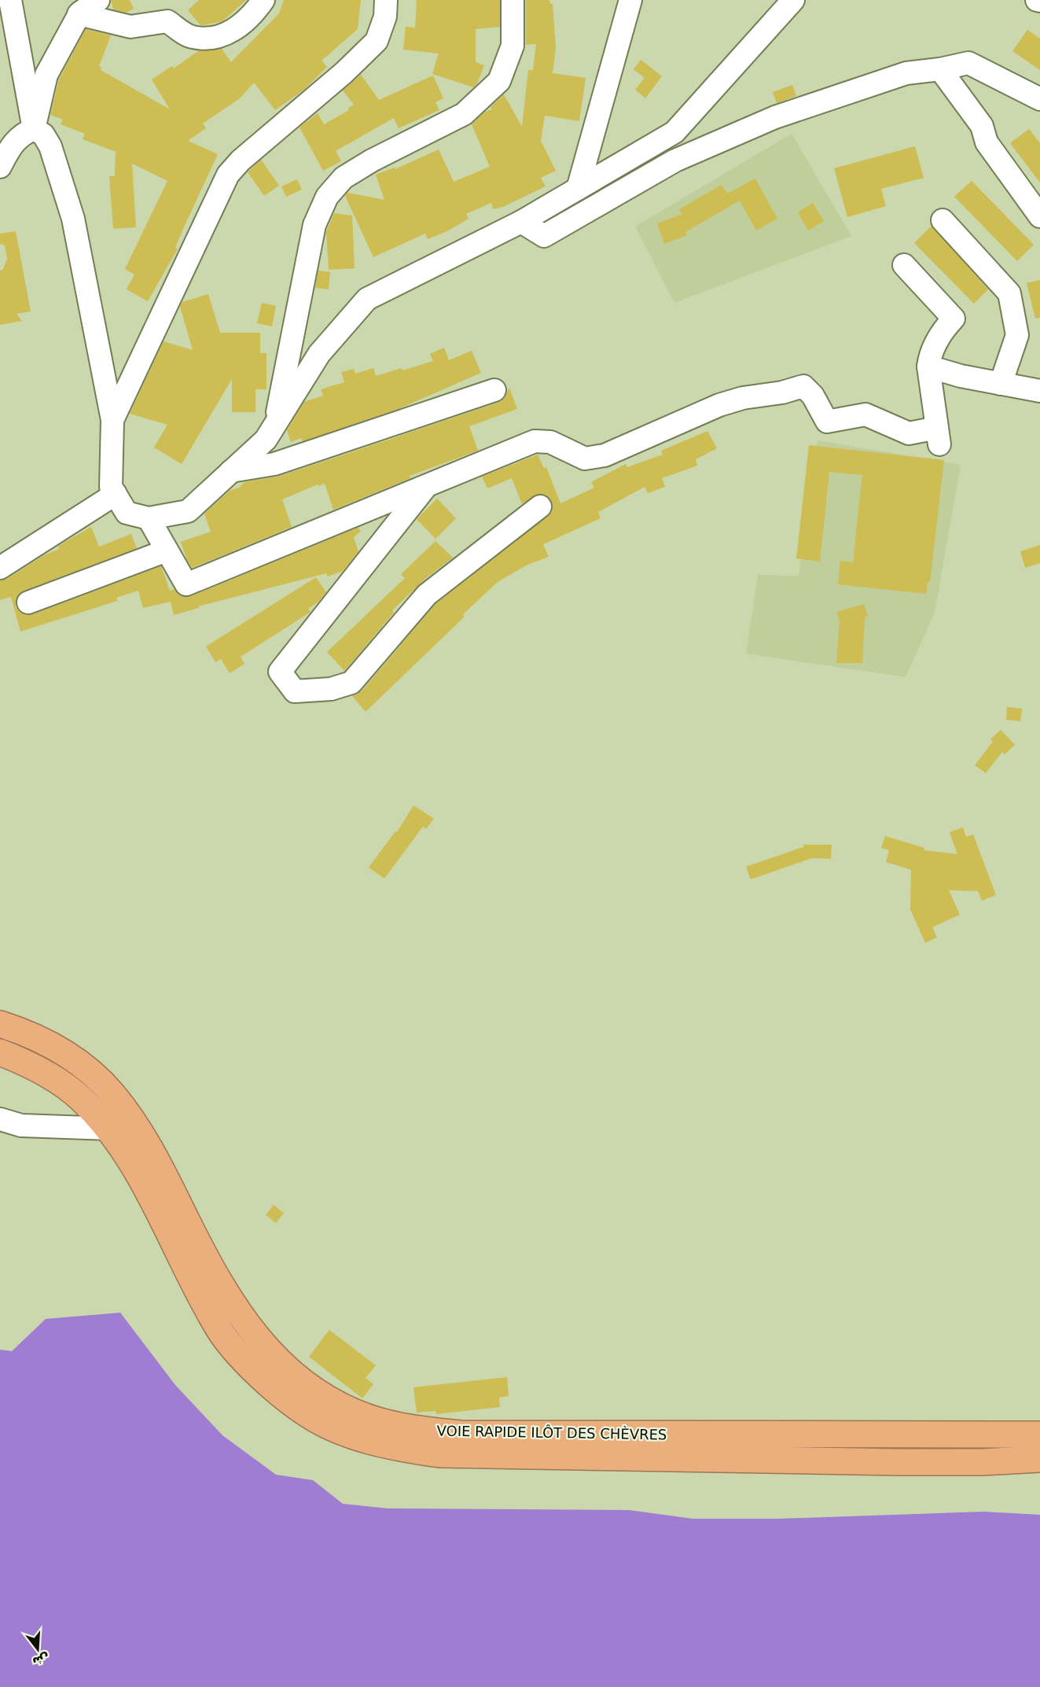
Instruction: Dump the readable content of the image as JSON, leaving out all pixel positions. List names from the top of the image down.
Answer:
{
  "streets": {
    "highway": ["VOIE RAPIDE ILÔT DES CHÈVRES"]
  },
  "north": "bottom"
}
